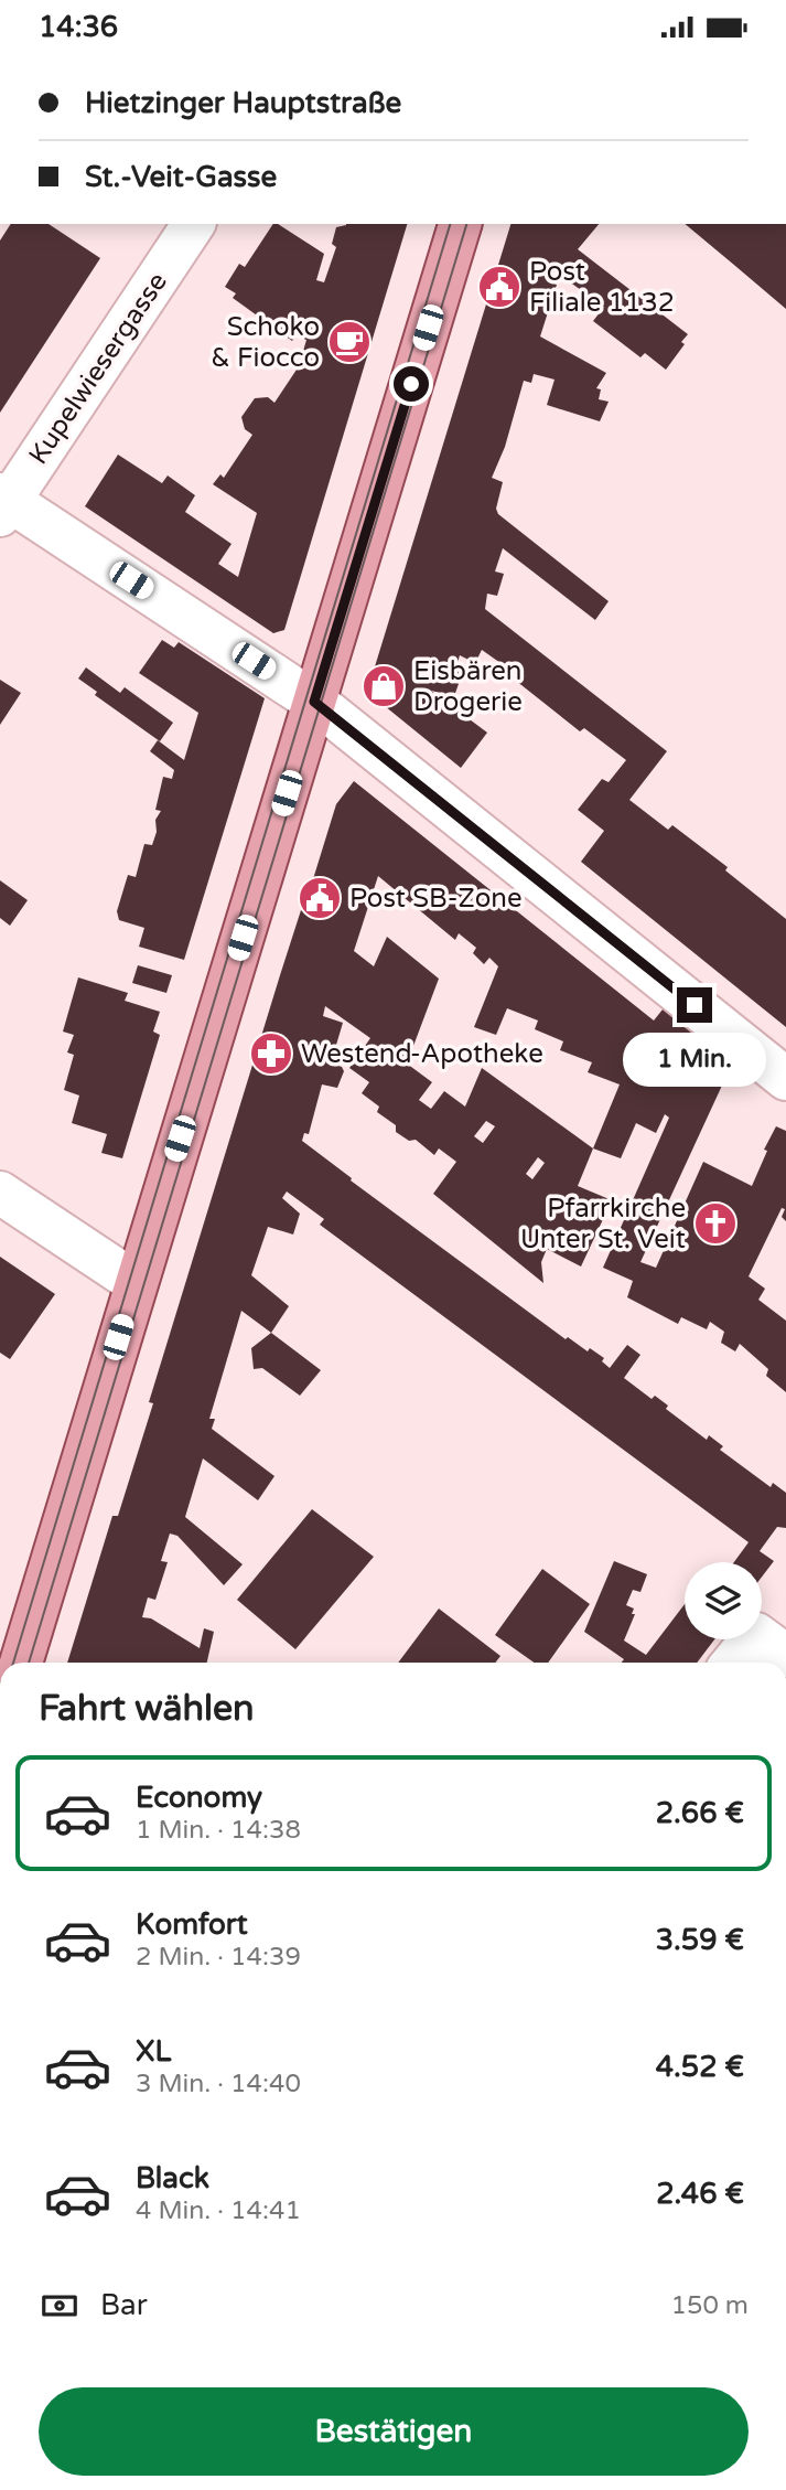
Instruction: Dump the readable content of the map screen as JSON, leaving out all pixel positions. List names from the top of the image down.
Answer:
{
  "streets": {
    "street": ["Kupelwiesergasse"]
  },
  "places": {
    "public building": ["Post Filiale 1132", "Post SB-Zone"],
    "cafe": ["Schoko & Fiocco"],
    "shop": ["Eisbären Drogerie"],
    "pharmacy": ["Westend-Apotheke"],
    "church": ["Pfarrkirche Unter St. Veit"]
  },
  "page": {
    "status": "14:36",
    "banner": ["Hietzinger Hauptstraße", "St.-Veit-Gasse"],
    "bubble": "1 Min.",
    "heading": "Fahrt wählen",
    "list": [
      {
        "name": "Economy",
        "note": "1 Min. · 14:38",
        "value": "2.66 €"
      },
      {
        "name": "Komfort",
        "note": "2 Min. · 14:39",
        "value": "3.59 €"
      },
      {
        "name": "XL",
        "note": "3 Min. · 14:40",
        "value": "4.52 €"
      },
      {
        "name": "Black",
        "note": "4 Min. · 14:41",
        "value": "2.46 €"
      }
    ],
    "pay": ["Bar", "150 m"],
    "buttons": "Bestätigen"
  }
}
